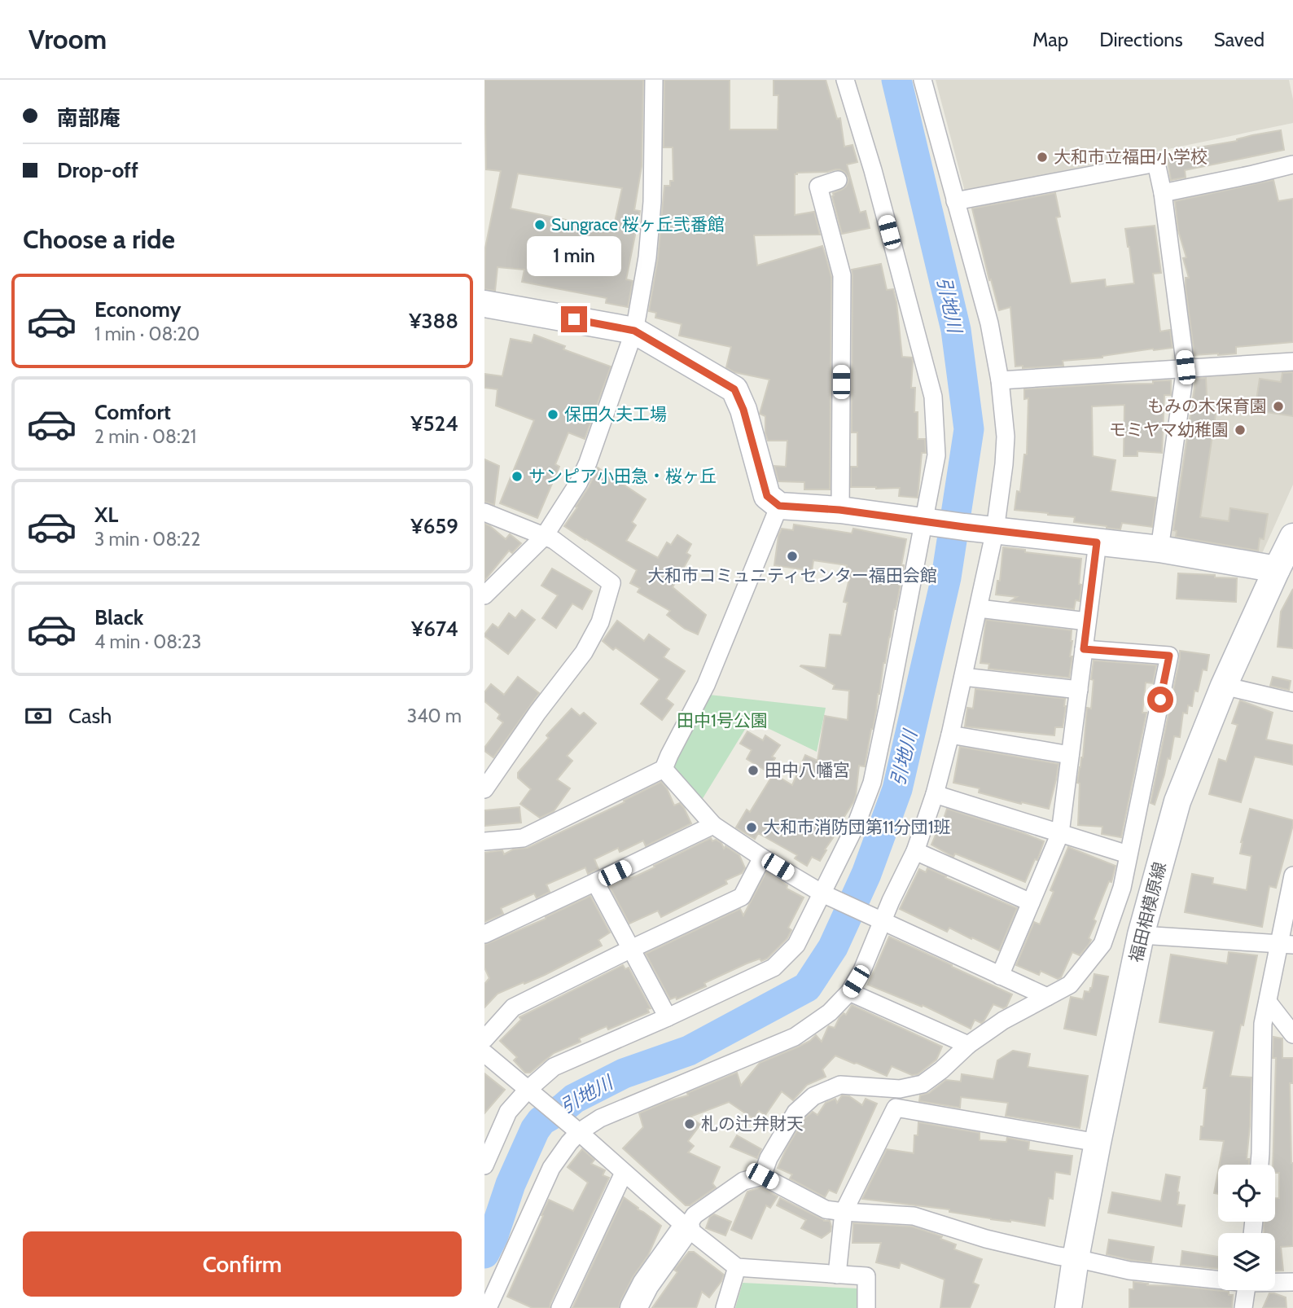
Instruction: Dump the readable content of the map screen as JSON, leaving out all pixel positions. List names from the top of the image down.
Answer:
{
  "streets": {
    "street": ["福田相模原線"]
  },
  "water": ["引地川"],
  "parks": ["田中1号公園"],
  "places": [
    "大和市立福田小学校",
    "Sungrace 桜ヶ丘弐番館",
    "もみの木保育園",
    "保田久夫工場",
    "モミヤマ幼稚園",
    "サンピア小田急・桜ヶ丘",
    "大和市コミュニティセンター福田会館",
    "田中八幡宮",
    "大和市消防団第11分団1班",
    "札の辻弁財天"
  ],
  "page": {
    "header": "Vroom",
    "nav": ["Map", "Directions", "Saved"],
    "banner": ["南部庵", "Drop-off"],
    "heading": "Choose a ride",
    "bubble": "1 min",
    "list": [
      {
        "name": "Economy",
        "note": "1 min · 08:20",
        "value": "¥388"
      },
      {
        "name": "Comfort",
        "note": "2 min · 08:21",
        "value": "¥524"
      },
      {
        "name": "XL",
        "note": "3 min · 08:22",
        "value": "¥659"
      },
      {
        "name": "Black",
        "note": "4 min · 08:23",
        "value": "¥674"
      }
    ],
    "pay": ["Cash", "340 m"],
    "buttons": "Confirm"
  }
}
